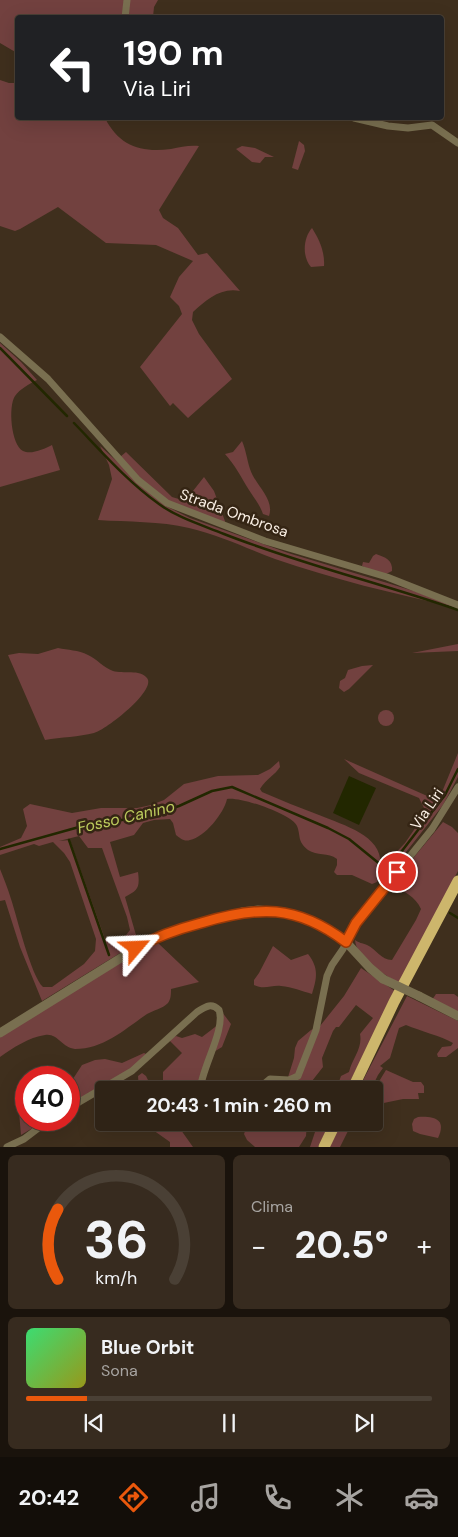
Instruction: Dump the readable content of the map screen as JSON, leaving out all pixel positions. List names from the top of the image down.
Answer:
{
  "streets": {
    "street": ["Strada Ombrosa", "Via Liri"]
  },
  "water": ["Fosso Canino"],
  "page": {
    "turn": ["190 m", "Via Liri"],
    "limit": "40",
    "trip": "20:43 · 1 min · 260 m",
    "tile": "Clima",
    "heat": ["−", "20.5°", "+"],
    "song": ["Blue Orbit", "Sona"],
    "tabs": "20:42",
    "gauge": ["36", "km/h"]
  }
}
